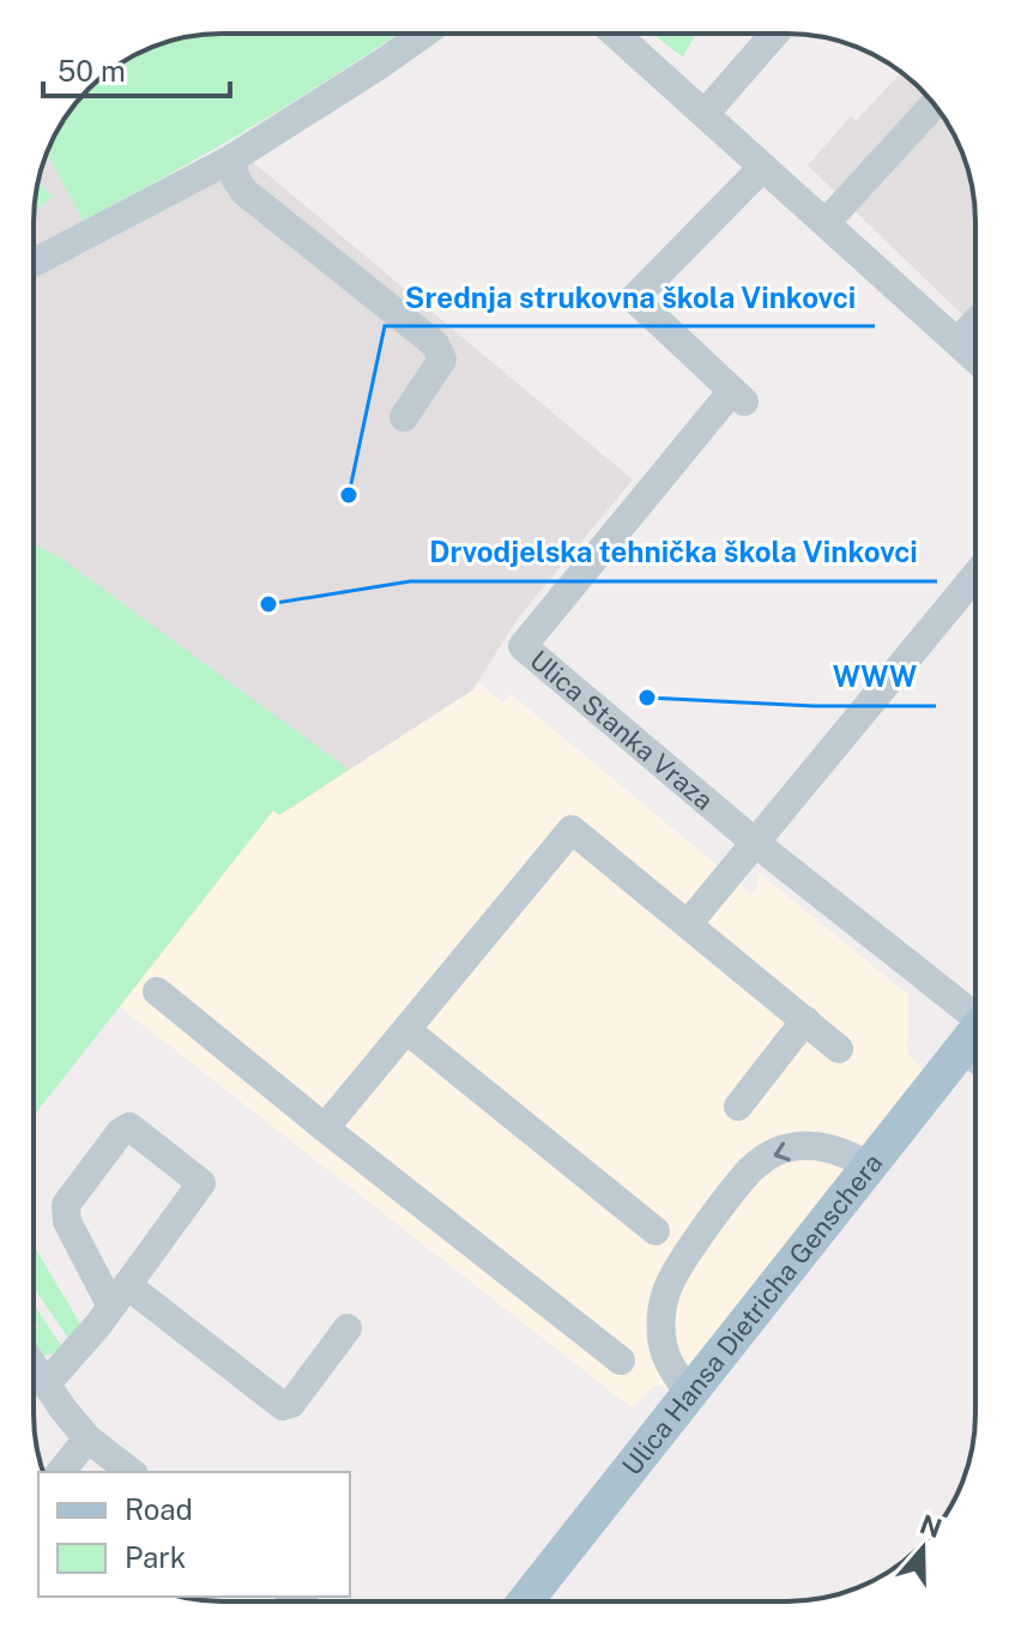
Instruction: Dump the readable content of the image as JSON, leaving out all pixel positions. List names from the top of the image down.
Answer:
{
  "streets": {
    "main road": ["Ulica Hansa Dietricha Genschera"],
    "street": ["Ulica Stanka Vraza"]
  },
  "places": ["Srednja strukovna škola Vinkovci", "Drvodjelska tehnička škola Vinkovci", "WWW"],
  "legend": ["Road", "Park"],
  "scale_bar": "50 m",
  "north": "top"
}
